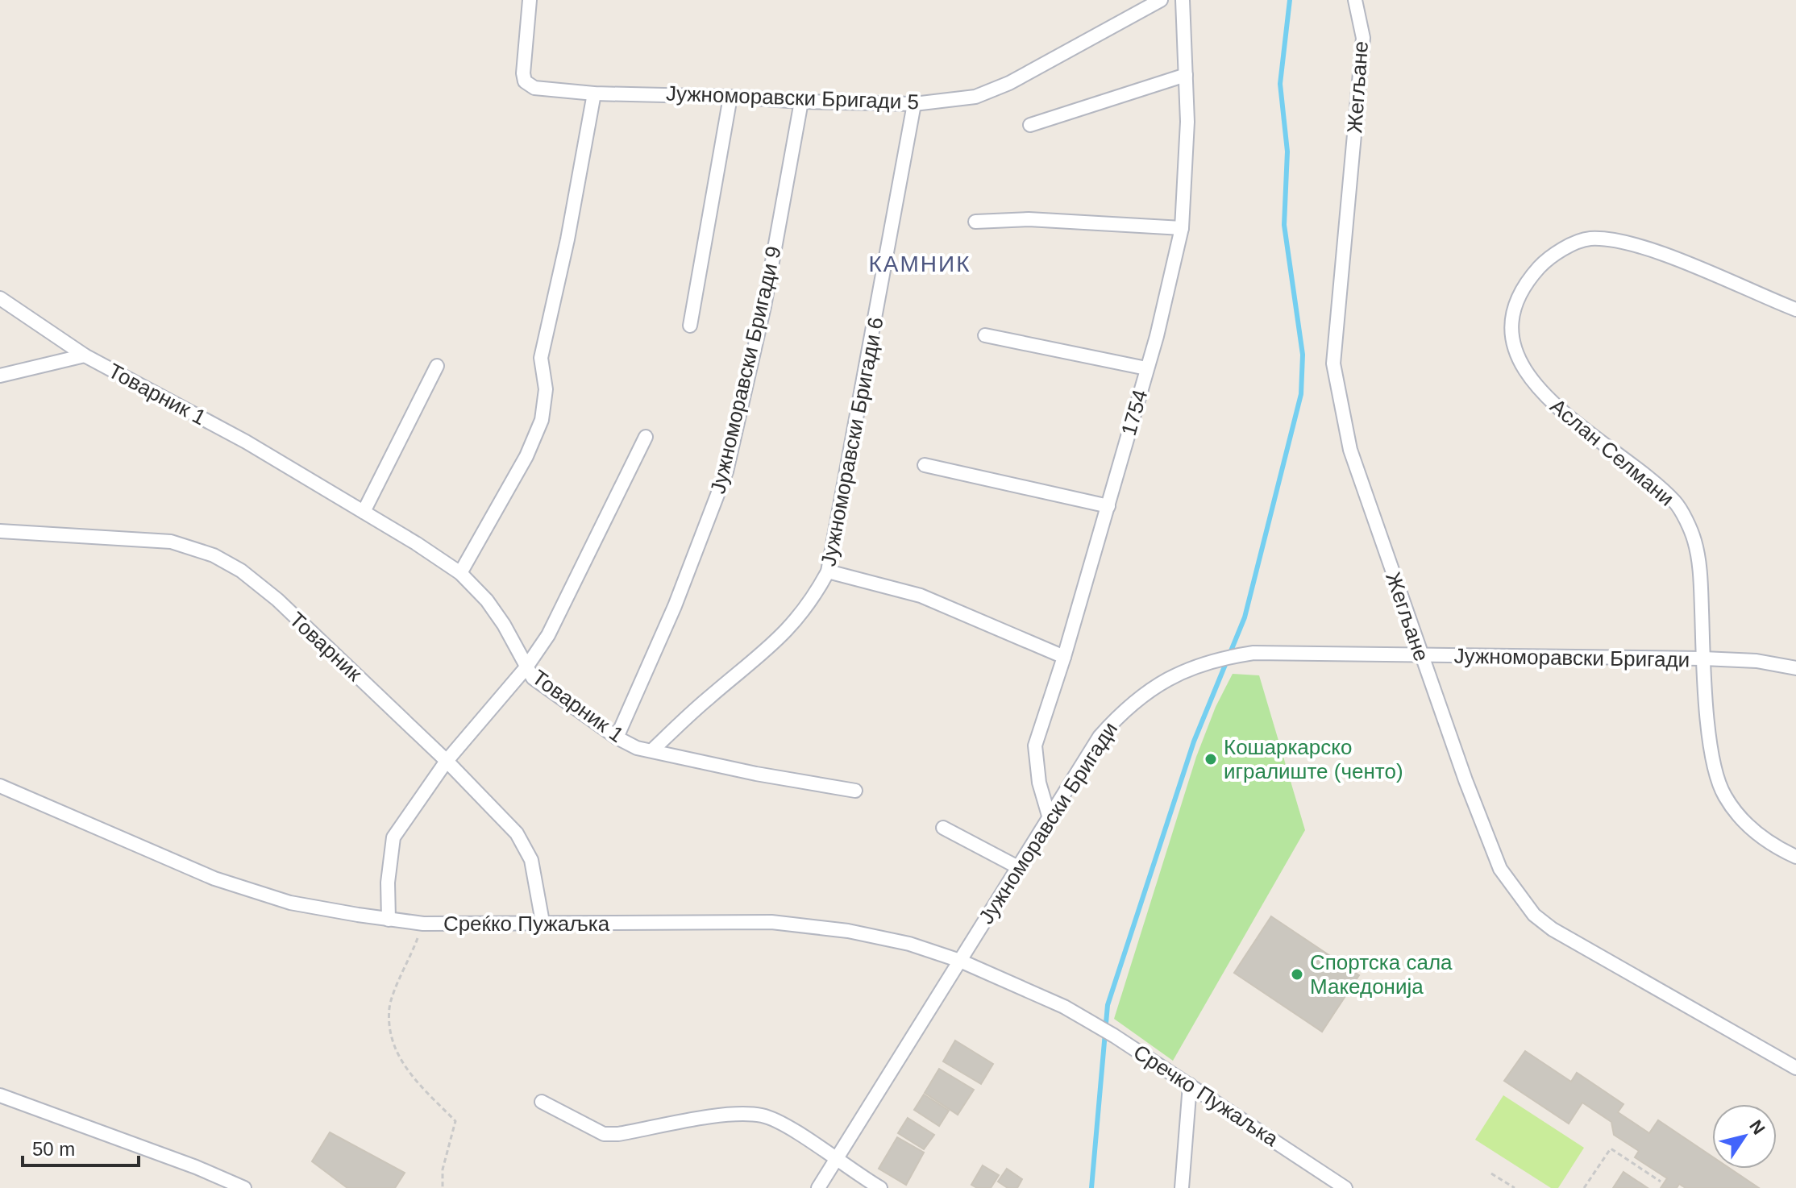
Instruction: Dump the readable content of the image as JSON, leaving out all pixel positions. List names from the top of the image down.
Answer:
{
  "streets": {
    "street": [
      "Жегљане",
      "Јужноморавски Бригади 5",
      "Јужноморавски Бригади 9",
      "Товарник 1",
      "1754",
      "Јужноморавски Бригади 6",
      "Аслан Селмани",
      "Товарник",
      "Јужноморавски Бригади",
      "Среќко Пужаљка",
      "Сречко Пужаљка"
    ]
  },
  "crossings": [
    ["Жегљане", "Јужноморавски Бригади"],
    ["Јужноморавски Бригади 5", "Јужноморавски Бригади 9"],
    ["Јужноморавски Бригади 5", "Јужноморавски Бригади 6"],
    ["Јужноморавски Бригади 9", "Товарник 1"],
    ["Товарник 1", "Јужноморавски Бригади 6"],
    ["1754", "Јужноморавски Бригади"],
    ["Аслан Селмани", "Јужноморавски Бригади"],
    ["Товарник", "Среќко Пужаљка"],
    ["Јужноморавски Бригади", "Среќко Пужаљка"],
    ["Среќко Пужаљка", "Сречко Пужаљка"]
  ],
  "districts": ["КАМНИК"],
  "places": ["Кошаркарско игралиште (ченто)", "Спортска сала Македонија"],
  "scale_bar": "50 m",
  "north": "top right"
}
